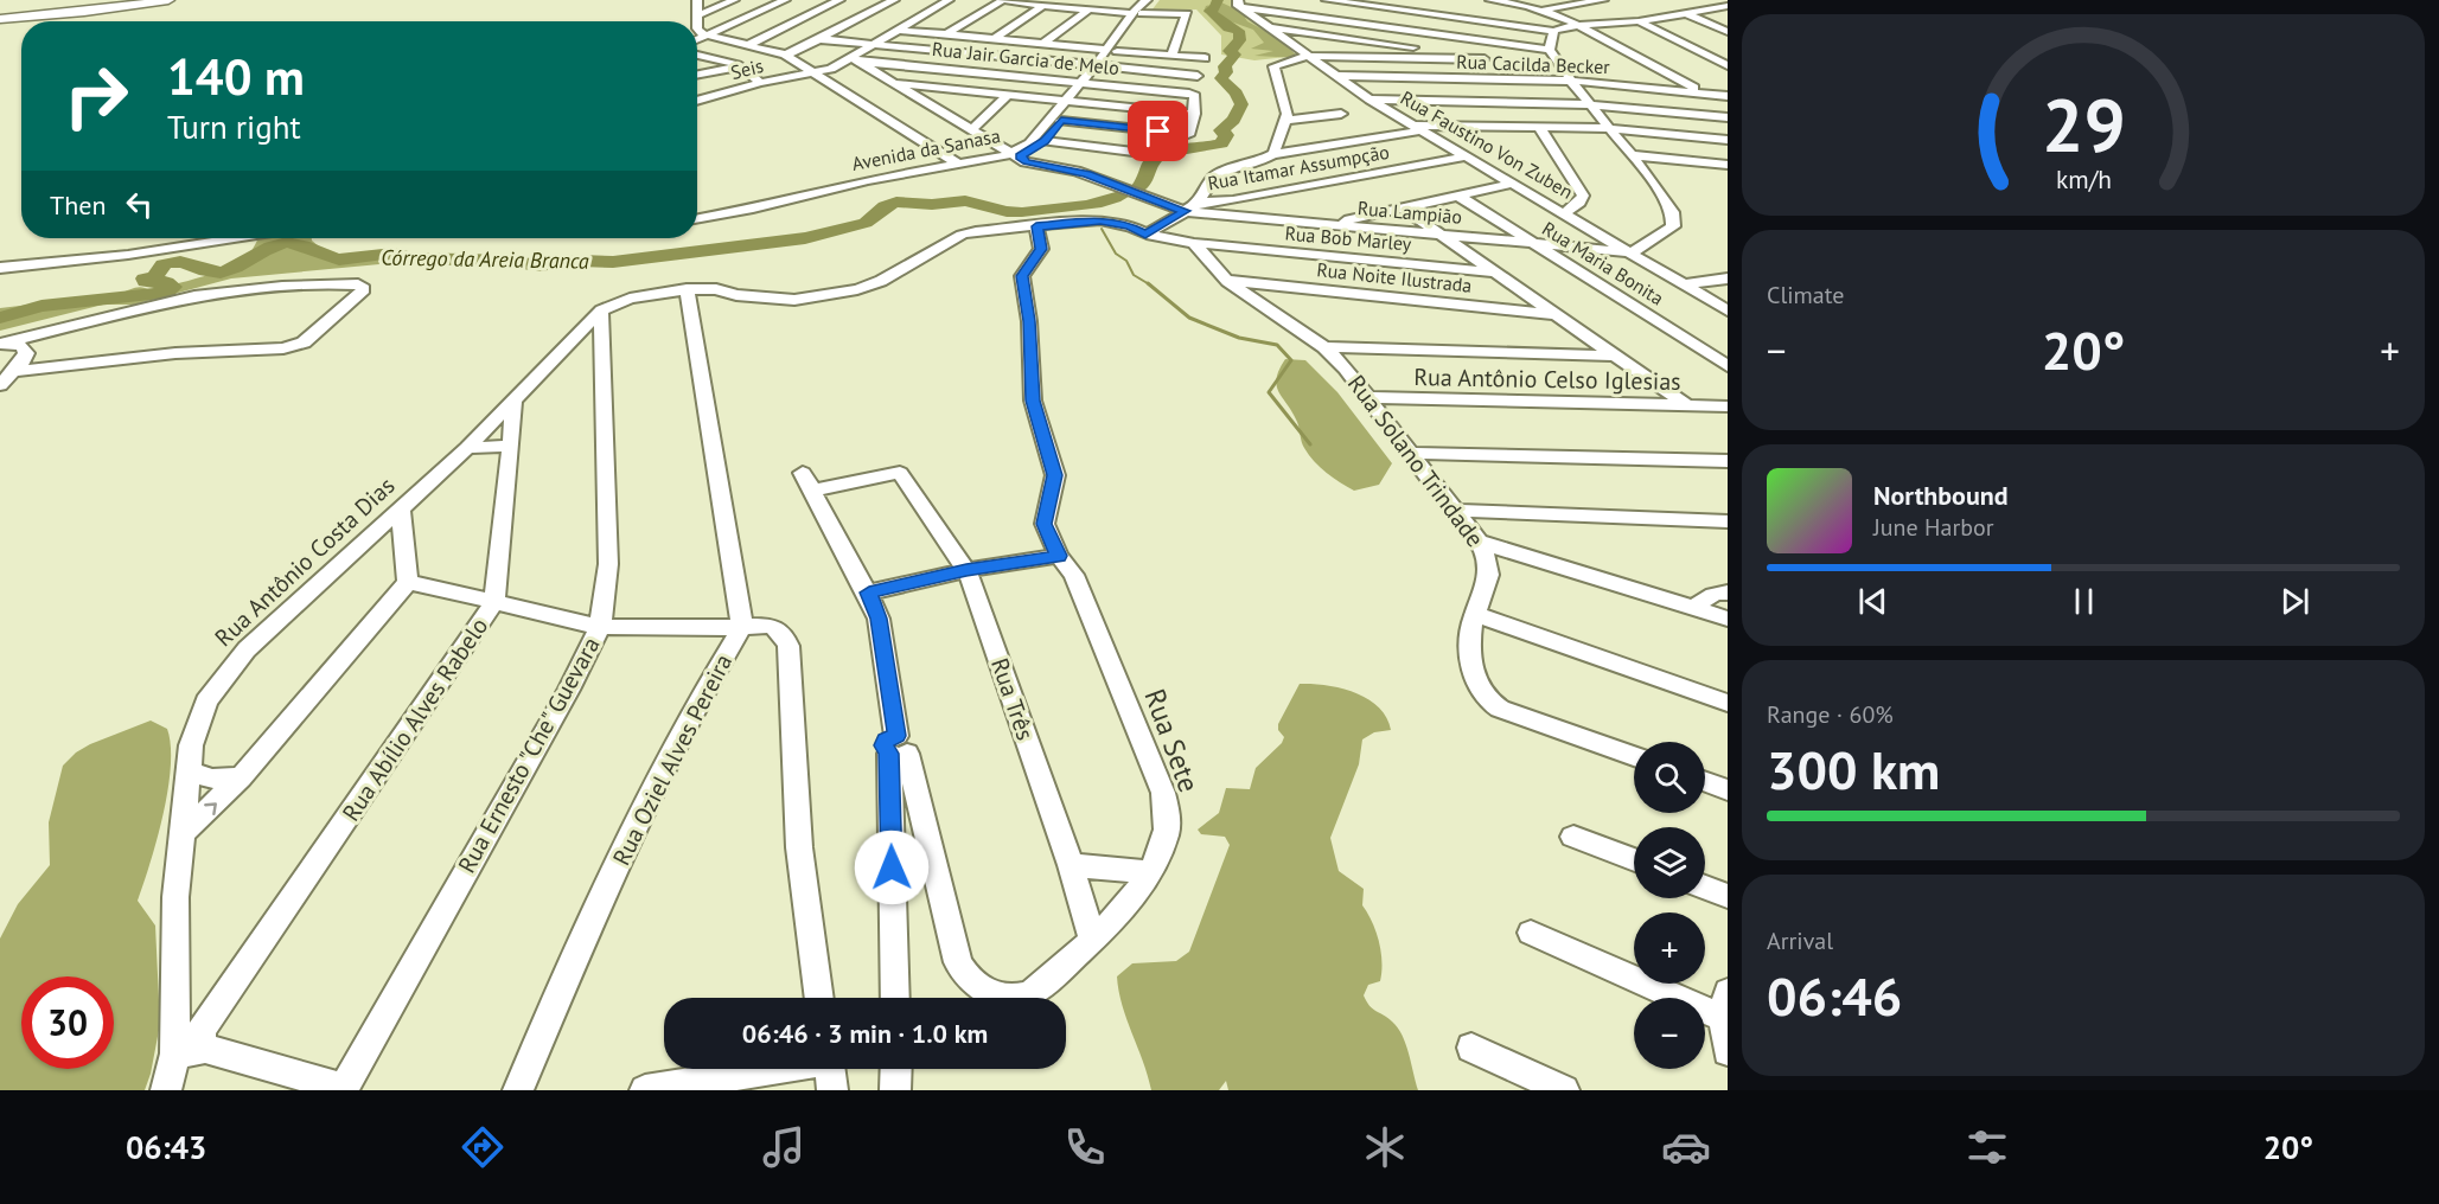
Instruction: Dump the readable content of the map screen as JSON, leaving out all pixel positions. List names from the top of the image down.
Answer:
{
  "streets": {
    "street": [
      "Rua Jair Garcia de Melo",
      "Rua Cacilda Becker",
      "Seis",
      "Rua Faustino Von Zuben",
      "Avenida da Sanasa",
      "Rua Itamar Assumpção",
      "Rua Lampião",
      "Rua Bob Marley",
      "Rua Maria Bonita",
      "Rua Noite Ilustrada",
      "Rua Antônio Celso Iglesias",
      "Rua Solano Trindade",
      "Rua Antônio Costa Dias",
      "Rua Três",
      "Rua Abílio Alves Rabelo",
      "Rua Sete",
      "Rua Ernesto \"Che\" Guevara",
      "Rua Oziel Alves Pereira"
    ]
  },
  "crossings": [
    ["Rua Jair Garcia de Melo", "Seis"],
    ["Rua Jair Garcia de Melo", "Avenida da Sanasa"],
    ["Rua Jair Garcia de Melo", "Rua Lampião"],
    ["Rua Cacilda Becker", "Rua Faustino Von Zuben"],
    ["Seis", "Rua Lampião"],
    ["Rua Faustino Von Zuben", "Rua Itamar Assumpção"],
    ["Rua Faustino Von Zuben", "Rua Lampião"],
    ["Avenida da Sanasa", "Rua Lampião"],
    ["Rua Itamar Assumpção", "Rua Lampião"],
    ["Rua Itamar Assumpção", "Rua Bob Marley"],
    ["Rua Lampião", "Rua Maria Bonita"],
    ["Rua Bob Marley", "Rua Solano Trindade"],
    ["Rua Bob Marley", "Rua Antônio Costa Dias"],
    ["Rua Bob Marley", "Rua Sete"],
    ["Rua Noite Ilustrada", "Rua Solano Trindade"],
    ["Rua Antônio Celso Iglesias", "Rua Solano Trindade"],
    ["Rua Antônio Costa Dias", "Rua Abílio Alves Rabelo"],
    ["Rua Antônio Costa Dias", "Rua Sete"],
    ["Rua Antônio Costa Dias", "Rua Ernesto \"Che\" Guevara"],
    ["Rua Antônio Costa Dias", "Rua Oziel Alves Pereira"],
    ["Rua Três", "Rua Sete"]
  ],
  "water": ["Córrego da Areia Branca"],
  "page": {
    "turn": ["140 m", "Turn right"],
    "then": "Then",
    "tile": [
      "Climate",
      ["Range · 60%", "300 km"],
      ["Arrival", "06:46"]
    ],
    "heat": ["−", "20°", "+"],
    "song": ["Northbound", "June Harbor"],
    "map_buttons": ["+", "−"],
    "limit": "30",
    "trip": "06:46 · 3 min · 1.0 km",
    "tabs": ["06:43", "20°"],
    "gauge": ["29", "km/h"]
  }
}
